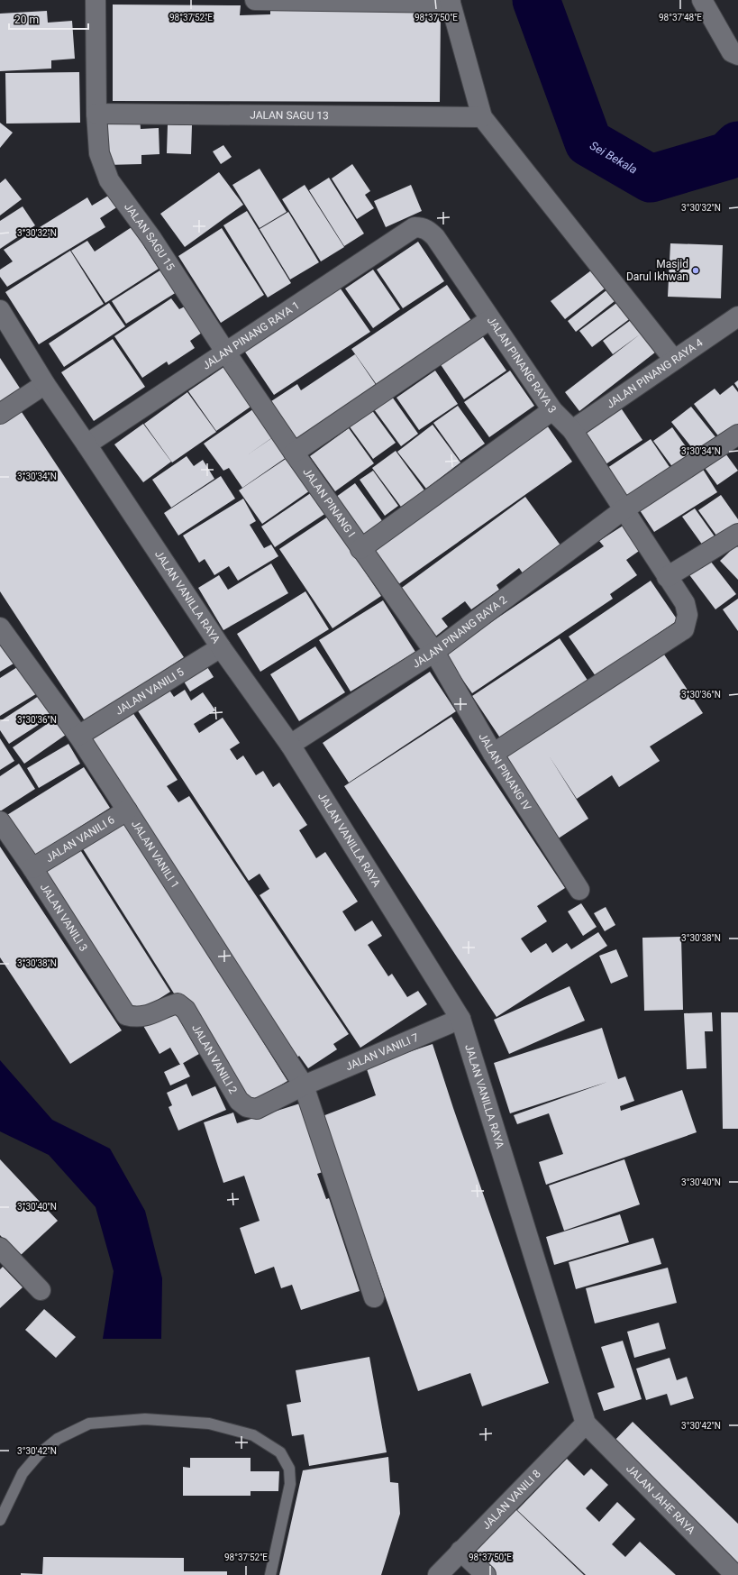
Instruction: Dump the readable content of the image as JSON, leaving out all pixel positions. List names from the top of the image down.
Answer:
{
  "streets": {
    "street": [
      "JALAN SAGU 13",
      "JALAN SAGU 15",
      "JALAN PINANG RAYA 1",
      "JALAN PINANG RAYA 3",
      "JALAN PINANG RAYA 4",
      "JALAN PINANG I",
      "JALAN VANILLA RAYA",
      "JALAN PINANG RAYA 2",
      "JALAN VANILI 5",
      "JALAN PINANG IV",
      "JALAN VANILI 6",
      "JALAN VANILI 1",
      "JALAN VANILI 3",
      "JALAN VANILI 7",
      "JALAN VANILI 2",
      "JALAN VANILI 8",
      "JALAN JAHE RAYA"
    ]
  },
  "crossings": [
    ["JALAN SAGU 13", "JALAN SAGU 15"],
    ["JALAN SAGU 15", "JALAN PINANG RAYA 1"],
    ["JALAN SAGU 15", "JALAN PINANG I"],
    ["JALAN PINANG RAYA 1", "JALAN PINANG RAYA 3"],
    ["JALAN PINANG RAYA 1", "JALAN PINANG I"],
    ["JALAN PINANG RAYA 1", "JALAN VANILLA RAYA"],
    ["JALAN PINANG RAYA 3", "JALAN PINANG RAYA 4"],
    ["JALAN PINANG RAYA 3", "JALAN PINANG RAYA 2"],
    ["JALAN PINANG RAYA 3", "JALAN PINANG IV"],
    ["JALAN PINANG I", "JALAN PINANG RAYA 2"],
    ["JALAN PINANG I", "JALAN PINANG IV"],
    ["JALAN VANILLA RAYA", "JALAN PINANG RAYA 2"],
    ["JALAN VANILLA RAYA", "JALAN VANILI 5"],
    ["JALAN VANILLA RAYA", "JALAN VANILI 7"],
    ["JALAN VANILLA RAYA", "JALAN VANILI 8"],
    ["JALAN VANILLA RAYA", "JALAN JAHE RAYA"],
    ["JALAN PINANG RAYA 2", "JALAN PINANG IV"],
    ["JALAN VANILI 5", "JALAN VANILI 1"],
    ["JALAN VANILI 6", "JALAN VANILI 1"],
    ["JALAN VANILI 6", "JALAN VANILI 3"],
    ["JALAN VANILI 1", "JALAN VANILI 7"],
    ["JALAN VANILI 1", "JALAN VANILI 2"],
    ["JALAN VANILI 3", "JALAN VANILI 2"],
    ["JALAN VANILI 7", "JALAN VANILI 2"],
    ["JALAN VANILI 8", "JALAN JAHE RAYA"]
  ],
  "water": ["Sei Bekala"],
  "places": ["Masjid Darul Ikhwan"],
  "scale_bar": "20 m",
  "coordinates": [
    "98°37'52\"E",
    "98°37'50\"E",
    "98°37'48\"E",
    "3°30'32\"N",
    "3°30'34\"N",
    "3°30'36\"N",
    "3°30'38\"N",
    "3°30'40\"N",
    "3°30'42\"N"
  ]
}
